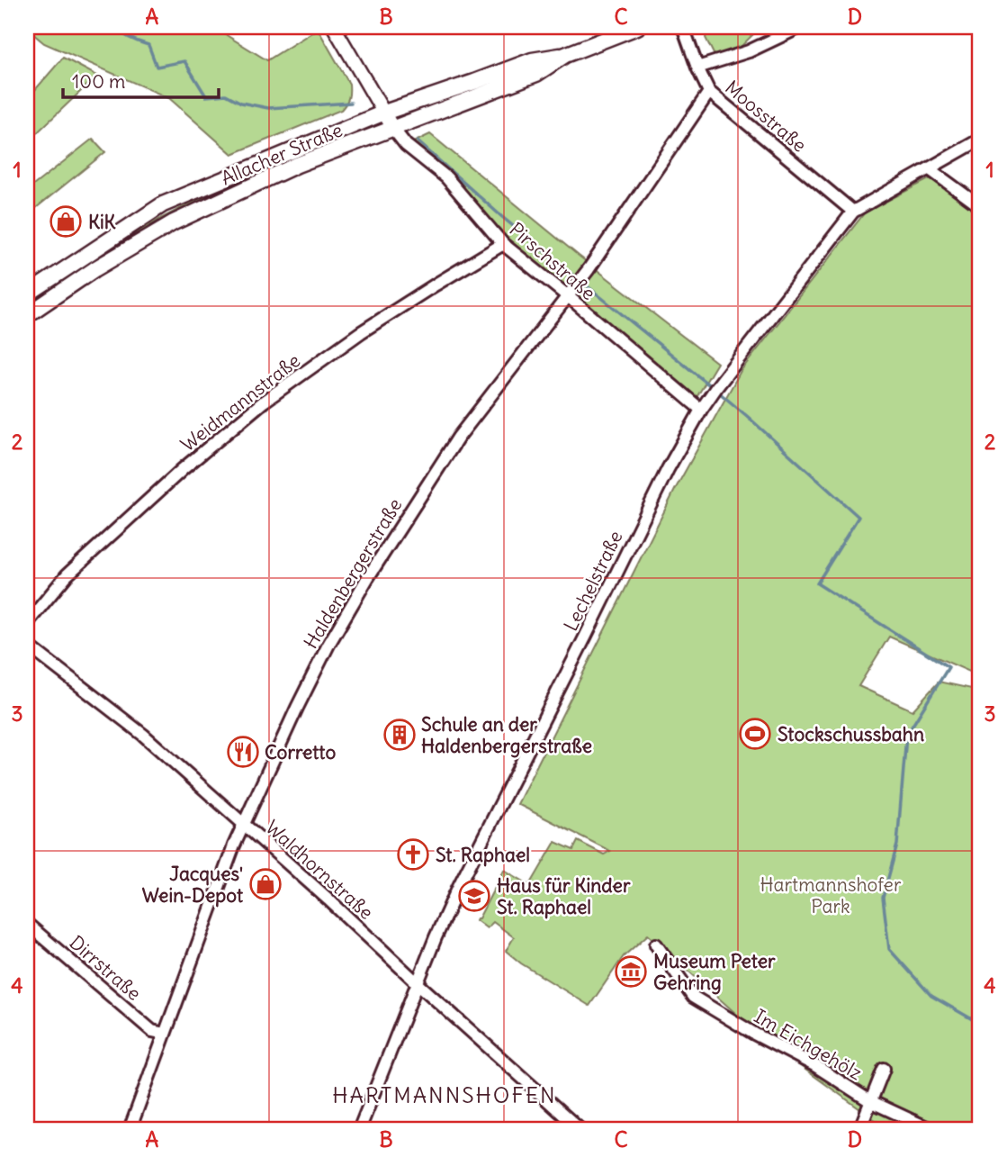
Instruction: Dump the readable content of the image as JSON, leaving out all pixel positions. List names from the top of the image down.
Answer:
{
  "streets": {
    "main road": ["Allacher Straße"],
    "street": [
      "Moosstraße",
      "Pirschstraße",
      "Weidmannstraße",
      "Haldenbergerstraße",
      "Lechelstraße",
      "Waldhornstraße",
      "Dirrstraße",
      "Im Eichgehölz"
    ]
  },
  "crossings": [
    ["Moosstraße", "Haldenbergerstraße"],
    ["Moosstraße", "Lechelstraße"],
    ["Allacher Straße", "Pirschstraße"],
    ["Pirschstraße", "Weidmannstraße"],
    ["Pirschstraße", "Haldenbergerstraße"],
    ["Pirschstraße", "Lechelstraße"],
    ["Haldenbergerstraße", "Waldhornstraße"],
    ["Haldenbergerstraße", "Dirrstraße"],
    ["Lechelstraße", "Waldhornstraße"]
  ],
  "districts": ["HARTMANNSHOFEN"],
  "parks": ["Hartmannshofer Park"],
  "places": {
    "shop": ["KiK", "Jacques' Wein-Depot"],
    "sports": ["Stockschussbahn"],
    "building": ["Schule an der Haldenbergerstraße"],
    "restaurant": ["Corretto"],
    "church": ["St. Raphael"],
    "school or university": ["Haus für Kinder St. Raphael"],
    "museum": ["Museum Peter Gehring"]
  },
  "scale_bar": "100 m",
  "grid": {
    "columns": [
      "A",
      "B",
      "C",
      "D"
    ],
    "rows": [
      "1",
      "2",
      "3",
      "4"
    ]
  }
}
